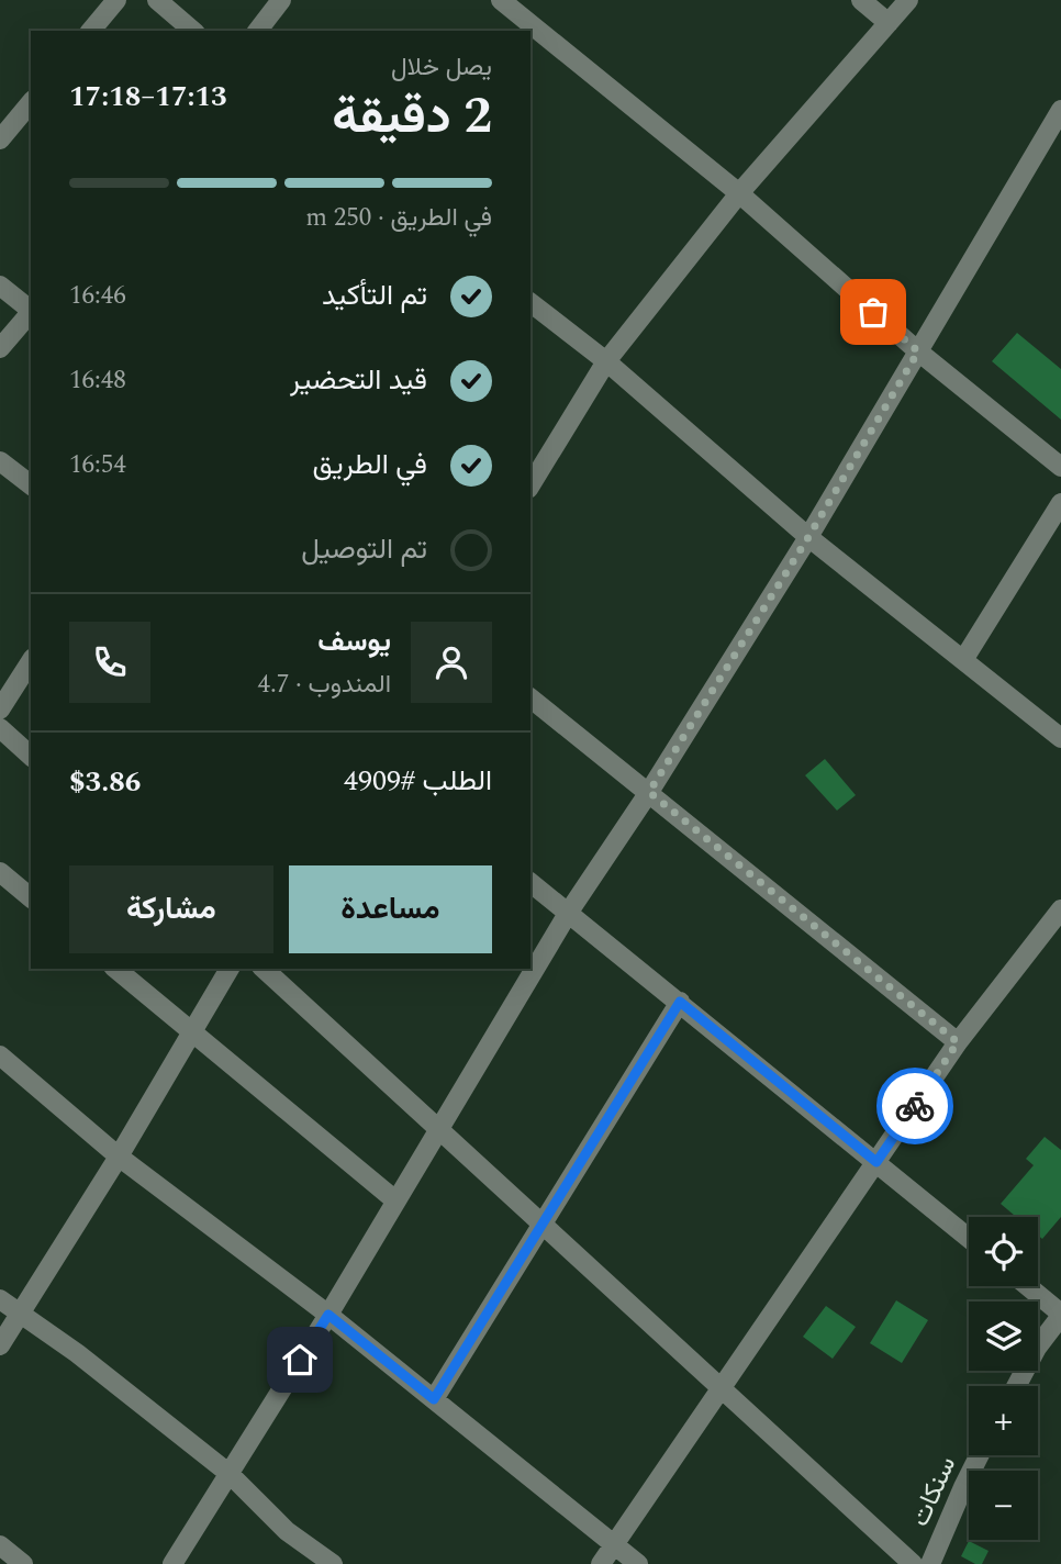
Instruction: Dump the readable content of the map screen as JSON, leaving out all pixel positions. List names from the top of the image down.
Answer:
{
  "streets": {
    "street": ["سنكات"]
  },
  "page": {
    "heading": ["2 دقيقة", "يصل خلال", "17:13–17:18"],
    "panel": [
      "يوسف",
      "المندوب · 4.7",
      "الطلب #4909",
      "$3.86"
    ],
    "bar": "في الطريق · 250 m",
    "list": [
      ["تم التأكيد", "16:46"],
      ["قيد التحضير", "16:48"],
      ["في الطريق", "16:54"],
      "تم التوصيل"
    ],
    "buttons": ["مساعدة", "مشاركة"],
    "map_buttons": ["+", "−"]
  }
}
